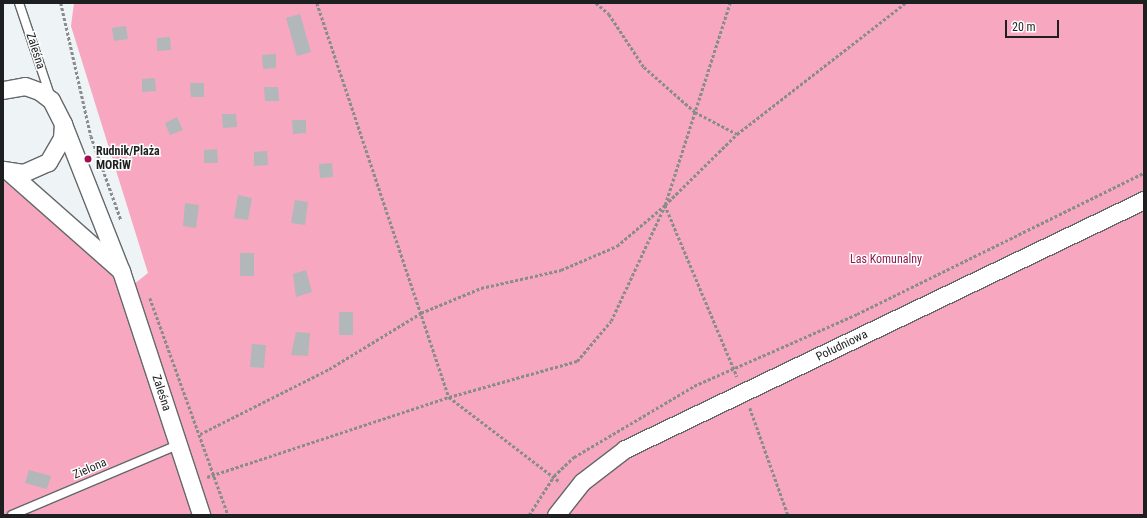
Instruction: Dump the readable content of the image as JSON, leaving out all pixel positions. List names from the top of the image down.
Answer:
{
  "streets": {
    "street": ["Zaleśna", "Południowa"],
    "lane": ["Zielona"]
  },
  "crossings": [
    ["Zaleśna", "Zielona"]
  ],
  "parks": ["Las Komunalny"],
  "places": ["Rudnik/Plaża MORiW"],
  "scale_bar": "20 m"
}
